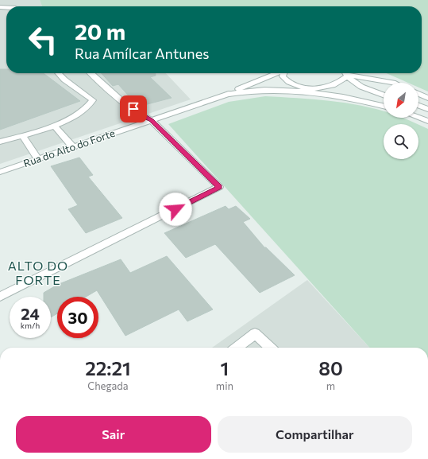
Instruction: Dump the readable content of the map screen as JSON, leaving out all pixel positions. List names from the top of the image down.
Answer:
{
  "streets": {
    "street": ["Rua do Alto do Forte"]
  },
  "districts": ["ALTO DO FORTE"],
  "north": "bottom left",
  "page": {
    "turn": ["20 m", "Rua Amílcar Antunes"],
    "speed": "24 km/h",
    "limit": "30",
    "eta": [
      "22:21",
      "Chegada",
      "1",
      "min",
      "80",
      "m"
    ],
    "buttons": ["Sair", "Compartilhar"]
  }
}
